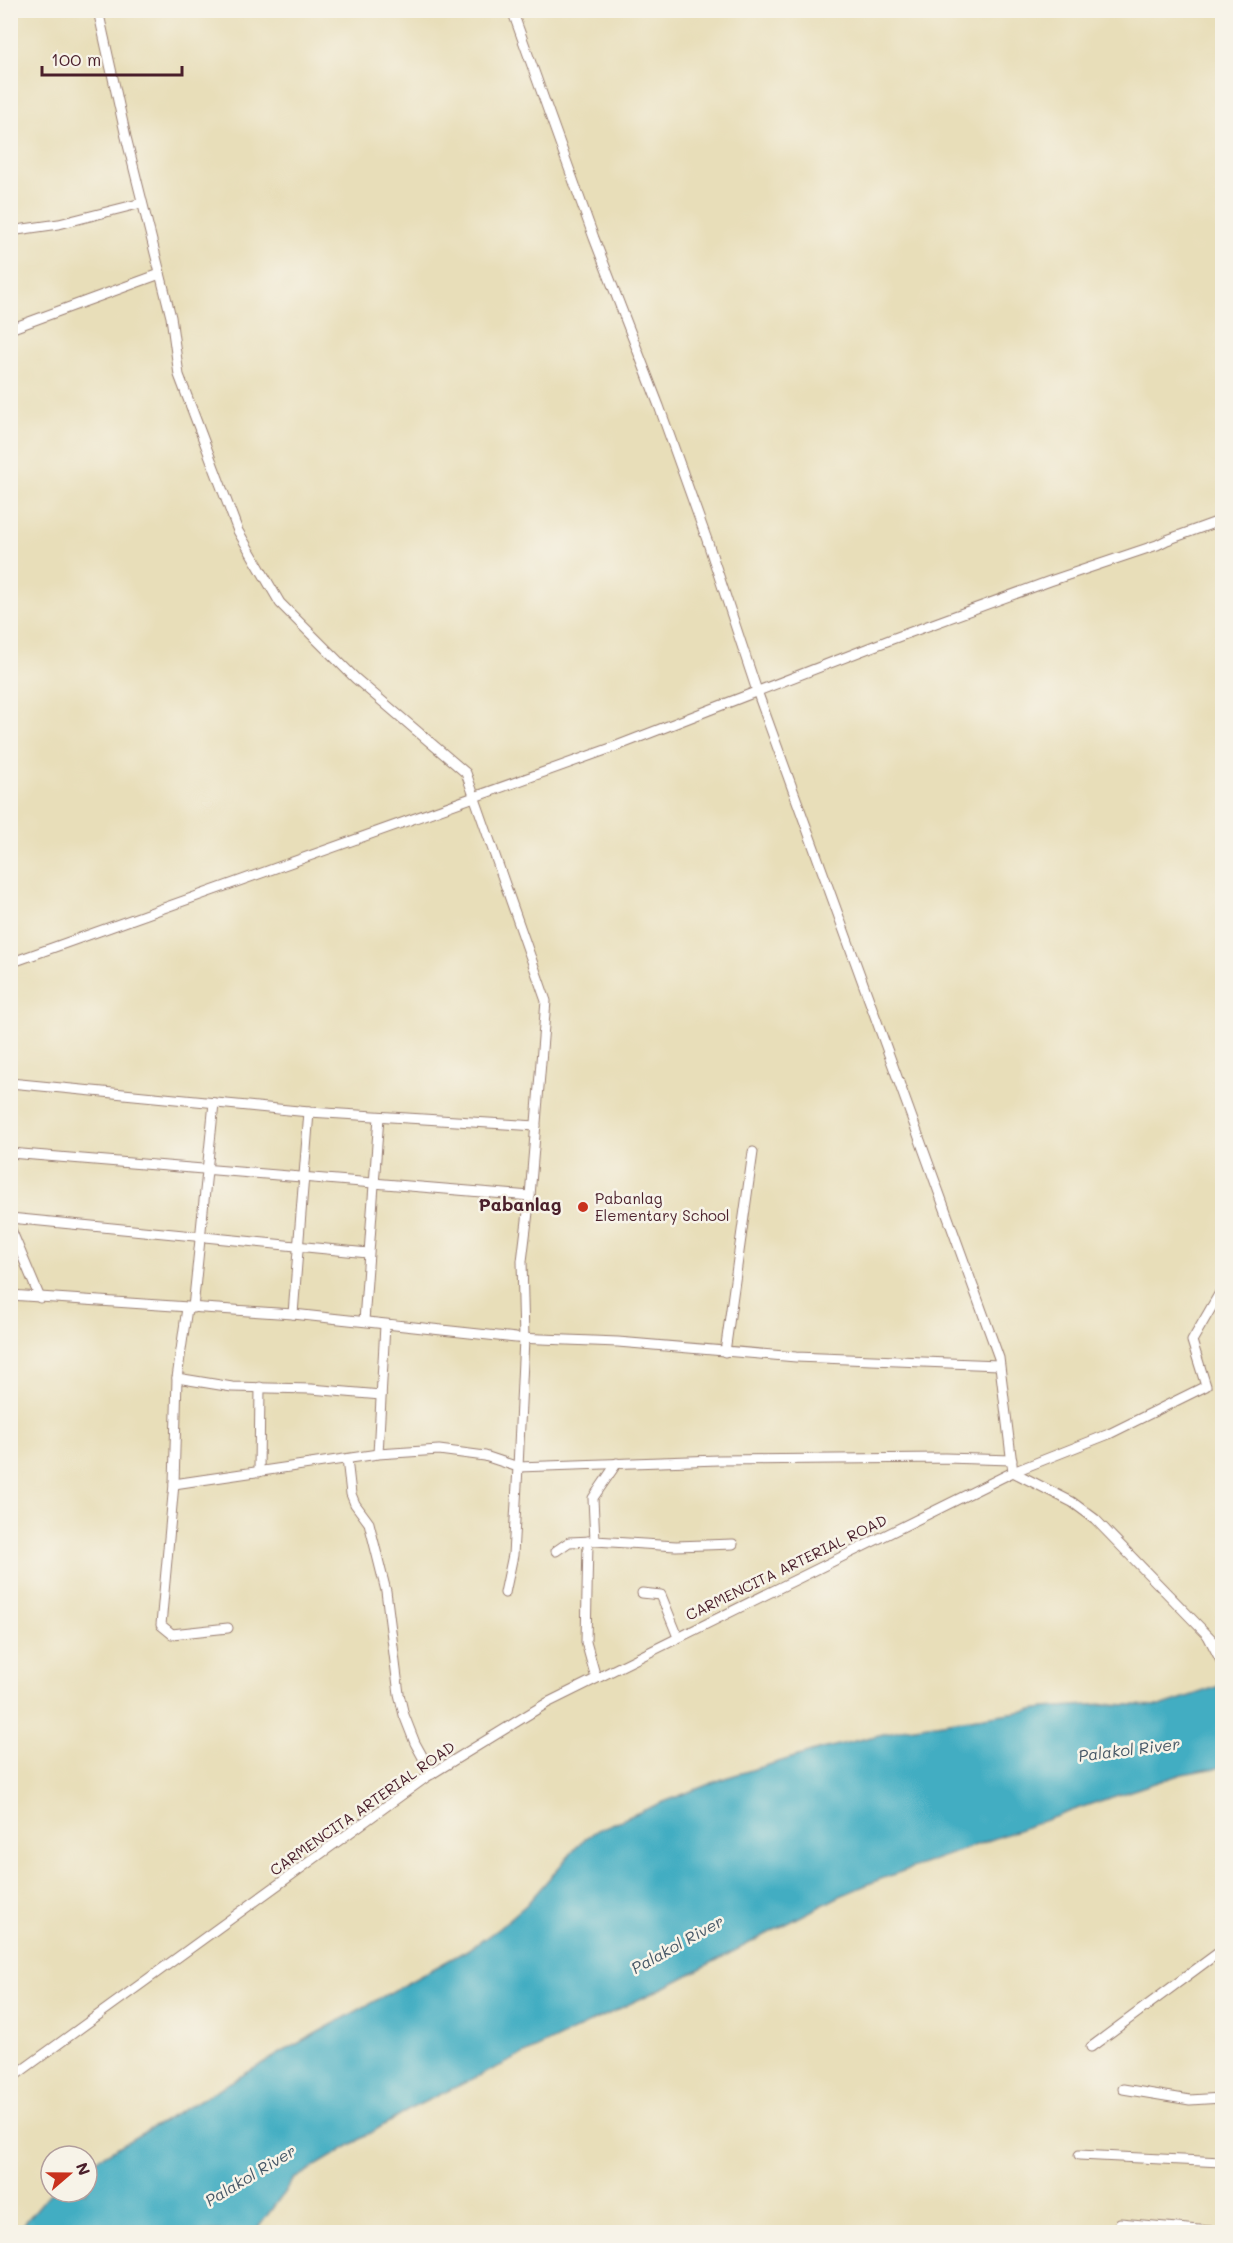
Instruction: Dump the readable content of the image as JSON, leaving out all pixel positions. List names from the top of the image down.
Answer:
{
  "streets": {
    "street": ["CARMENCITA ARTERIAL ROAD"]
  },
  "districts": ["Pabanlag"],
  "water": ["Palakol River"],
  "places": ["Pabanlag Elementary School"],
  "scale_bar": "100 m",
  "north": "right"
}
